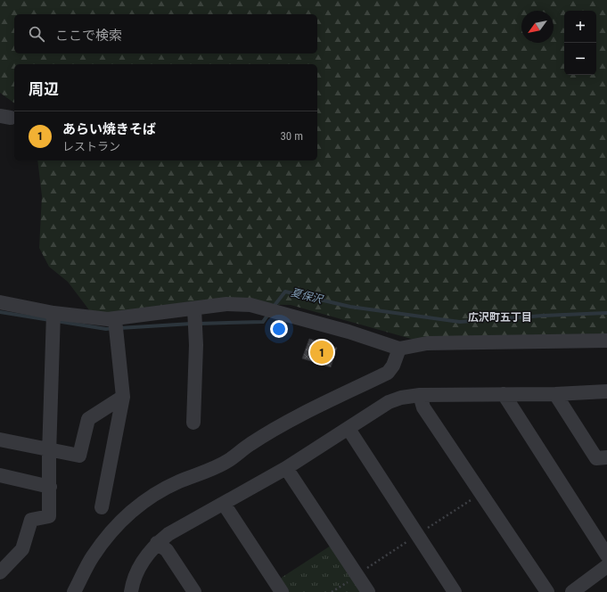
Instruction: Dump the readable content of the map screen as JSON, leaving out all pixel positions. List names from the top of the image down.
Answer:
{
  "districts": ["広沢町五丁目"],
  "water": ["夏保沢"],
  "north": "bottom left",
  "page": {
    "map_buttons": ["+", "−"],
    "search": "ここで検索",
    "heading": "周辺",
    "list": [
      {
        "mark": "1",
        "name": "あらい焼きそば",
        "note": "レストラン",
        "value": "30 m"
      }
    ],
    "pins": "1"
  }
}
